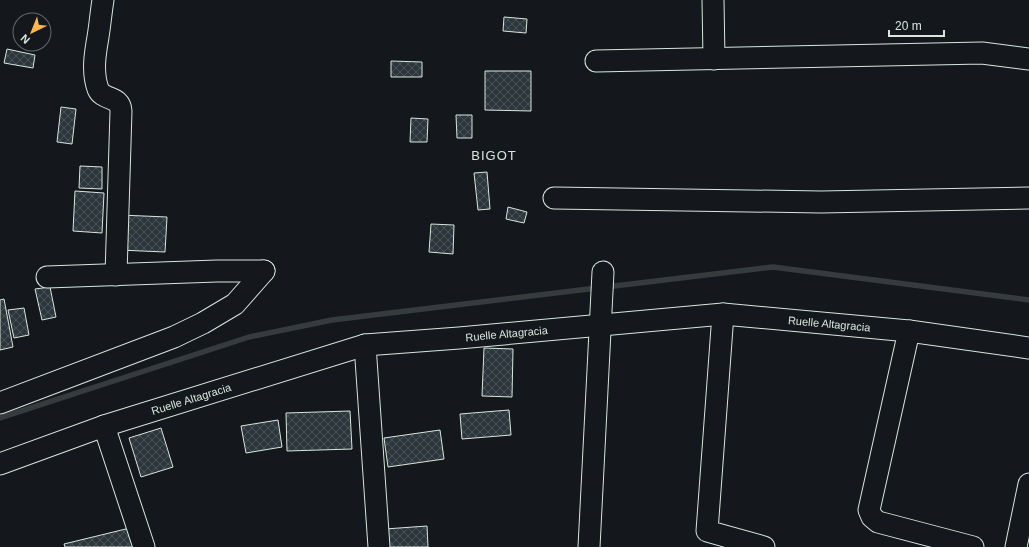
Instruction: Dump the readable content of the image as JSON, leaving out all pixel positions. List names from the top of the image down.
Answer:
{
  "streets": {
    "street": ["Ruelle Altagracia"]
  },
  "districts": ["BIGOT"],
  "scale_bar": "20 m",
  "north": "bottom left"
}
